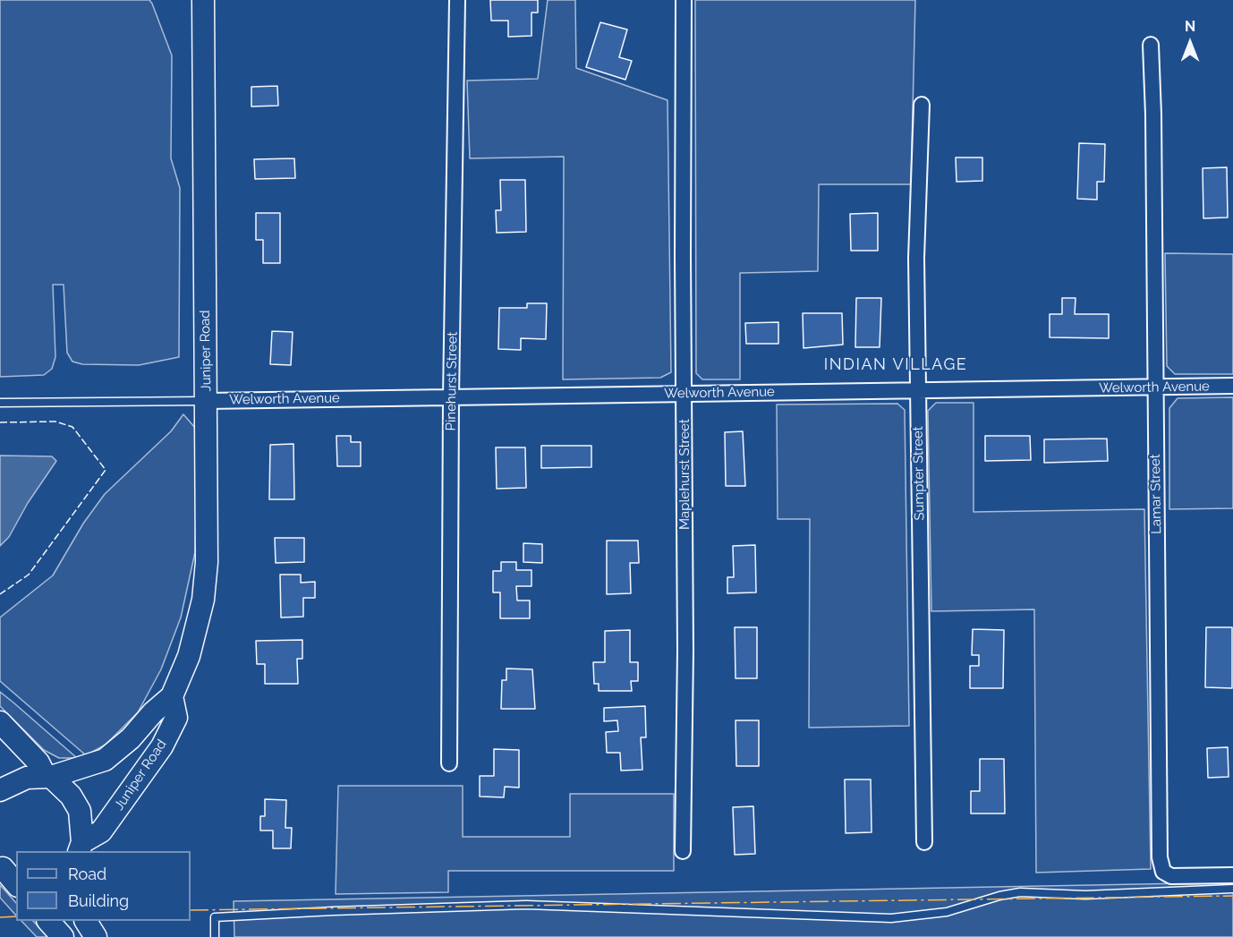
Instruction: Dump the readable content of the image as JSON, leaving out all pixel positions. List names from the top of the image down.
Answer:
{
  "streets": {
    "street": [
      "Juniper Road",
      "Pinehurst Street",
      "Welworth Avenue",
      "Sumpter Street",
      "Maplehurst Street",
      "Lamar Street"
    ]
  },
  "crossings": [
    ["Juniper Road", "Welworth Avenue"],
    ["Pinehurst Street", "Welworth Avenue"],
    ["Welworth Avenue", "Sumpter Street"],
    ["Welworth Avenue", "Maplehurst Street"],
    ["Welworth Avenue", "Lamar Street"]
  ],
  "districts": ["INDIAN VILLAGE"],
  "legend": ["Road", "Building"],
  "north": "top"
}
